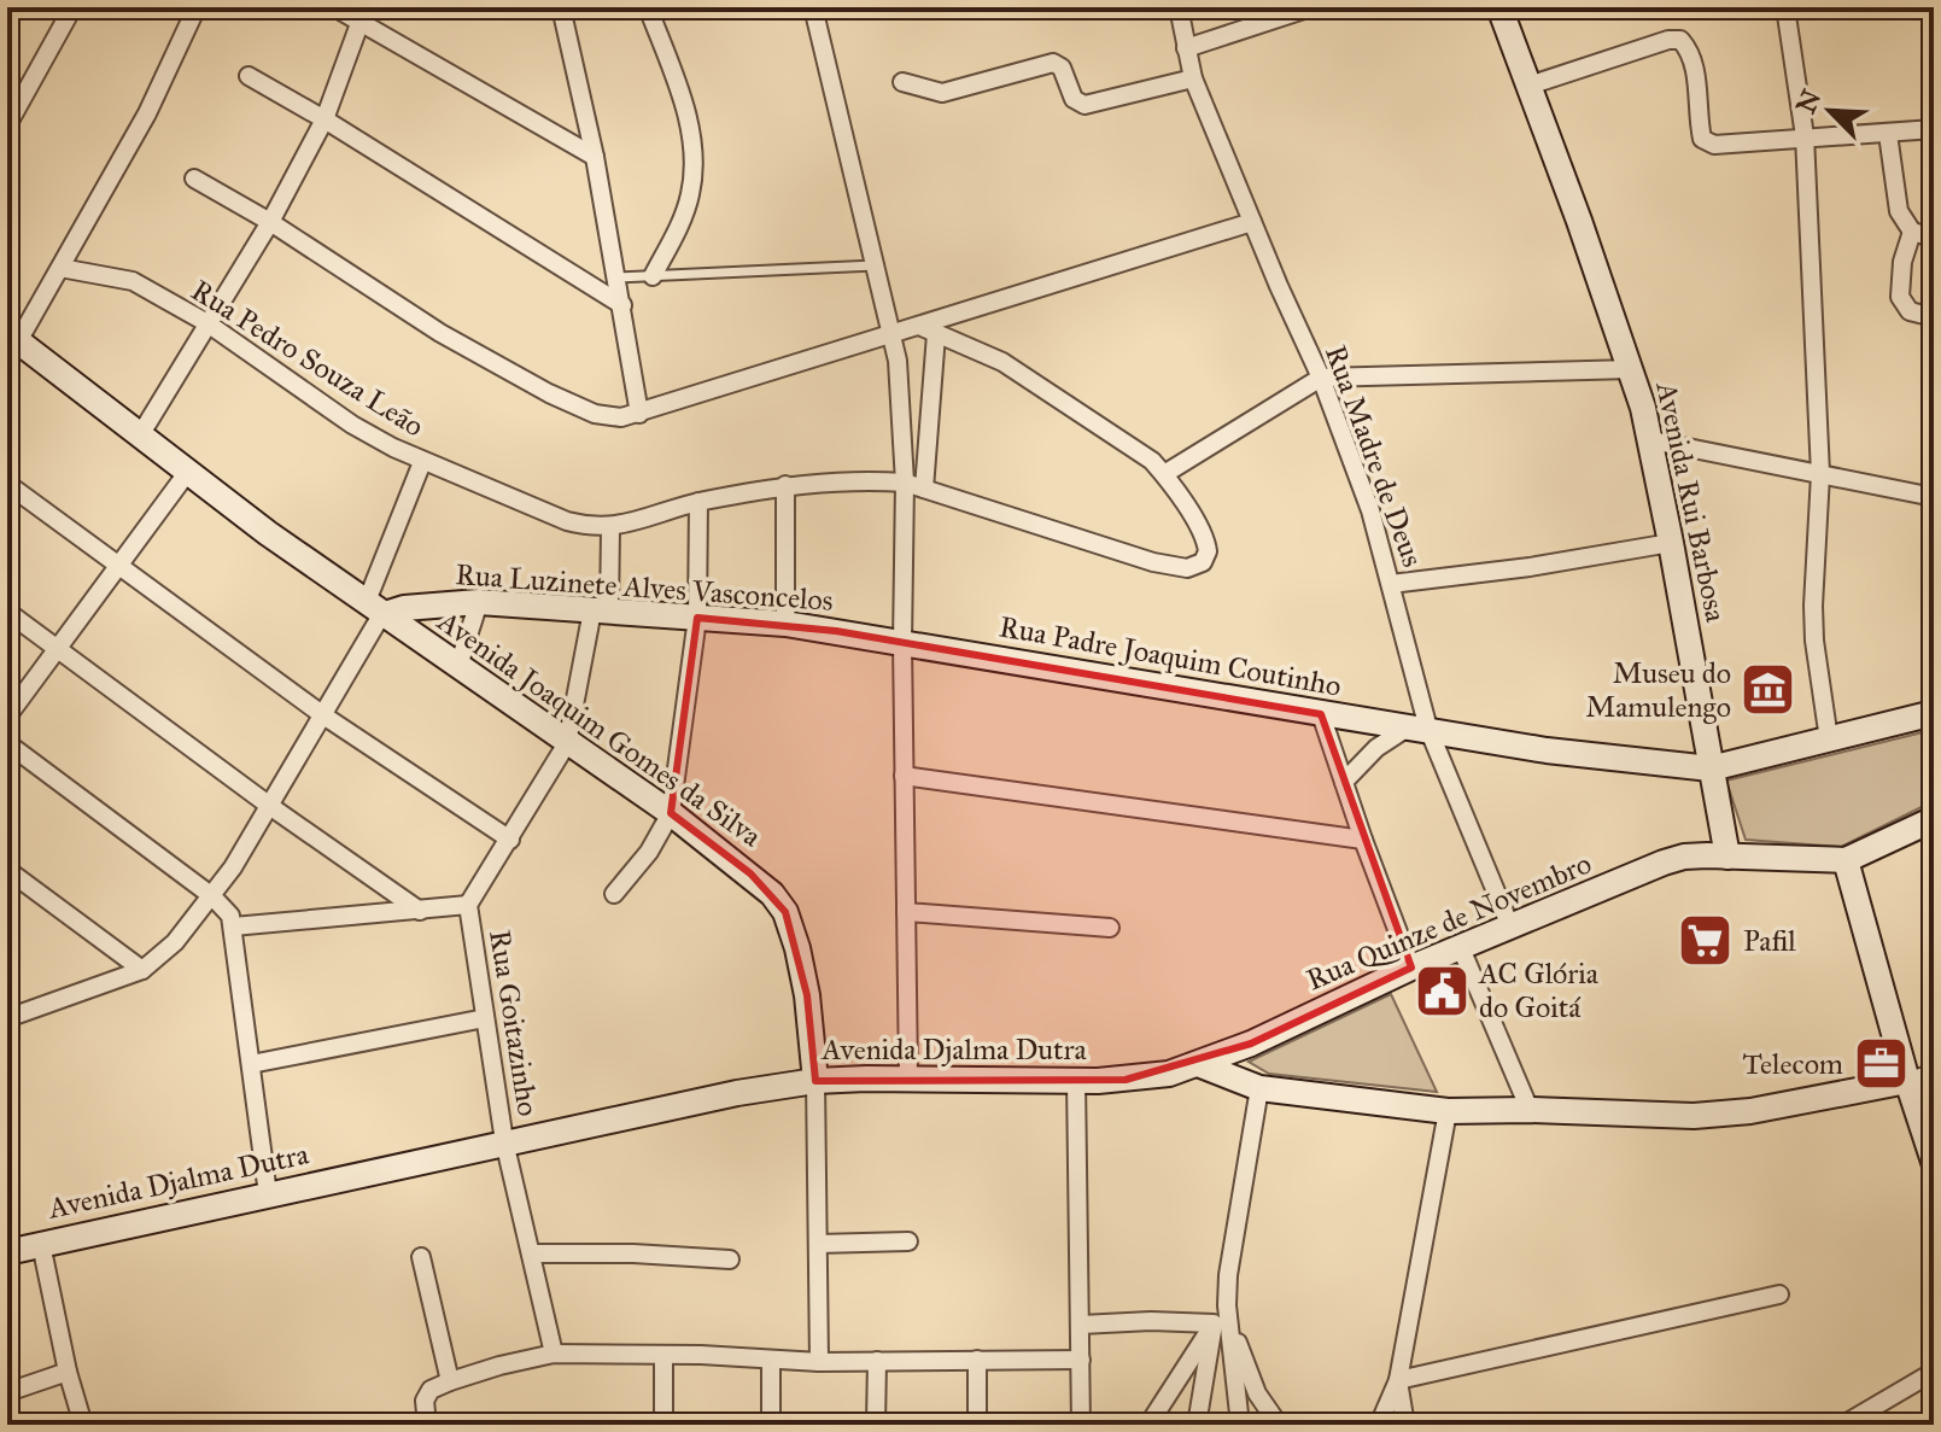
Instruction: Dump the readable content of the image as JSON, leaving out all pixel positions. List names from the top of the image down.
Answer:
{
  "streets": {
    "street": [
      "Rua Pedro Souza Leão",
      "Rua Madre de Deus",
      "Avenida Rui Barbosa",
      "Rua Luzinete Alves Vasconcelos",
      "Rua Padre Joaquim Coutinho",
      "Avenida Joaquim Gomes da Silva",
      "Rua Quinze de Novembro",
      "Rua Goitazinho",
      "Avenida Djalma Dutra"
    ]
  },
  "crossings": [
    ["Rua Pedro Souza Leão", "Rua Goitazinho"],
    ["Rua Madre de Deus", "Rua Padre Joaquim Coutinho"],
    ["Rua Madre de Deus", "Rua Quinze de Novembro"],
    ["Avenida Rui Barbosa", "Rua Padre Joaquim Coutinho"],
    ["Avenida Rui Barbosa", "Rua Quinze de Novembro"],
    ["Rua Luzinete Alves Vasconcelos", "Rua Padre Joaquim Coutinho"],
    ["Rua Luzinete Alves Vasconcelos", "Avenida Joaquim Gomes da Silva"],
    ["Rua Luzinete Alves Vasconcelos", "Rua Goitazinho"],
    ["Avenida Joaquim Gomes da Silva", "Rua Goitazinho"],
    ["Avenida Joaquim Gomes da Silva", "Avenida Djalma Dutra"],
    ["Rua Quinze de Novembro", "Avenida Djalma Dutra"],
    ["Rua Goitazinho", "Avenida Djalma Dutra"]
  ],
  "places": {
    "museum": ["Museu do Mamulengo"],
    "supermarket": ["Pafil"],
    "public building": ["AC Glória do Goitá"],
    "office": ["Telecom"]
  },
  "north": "top left"
}
